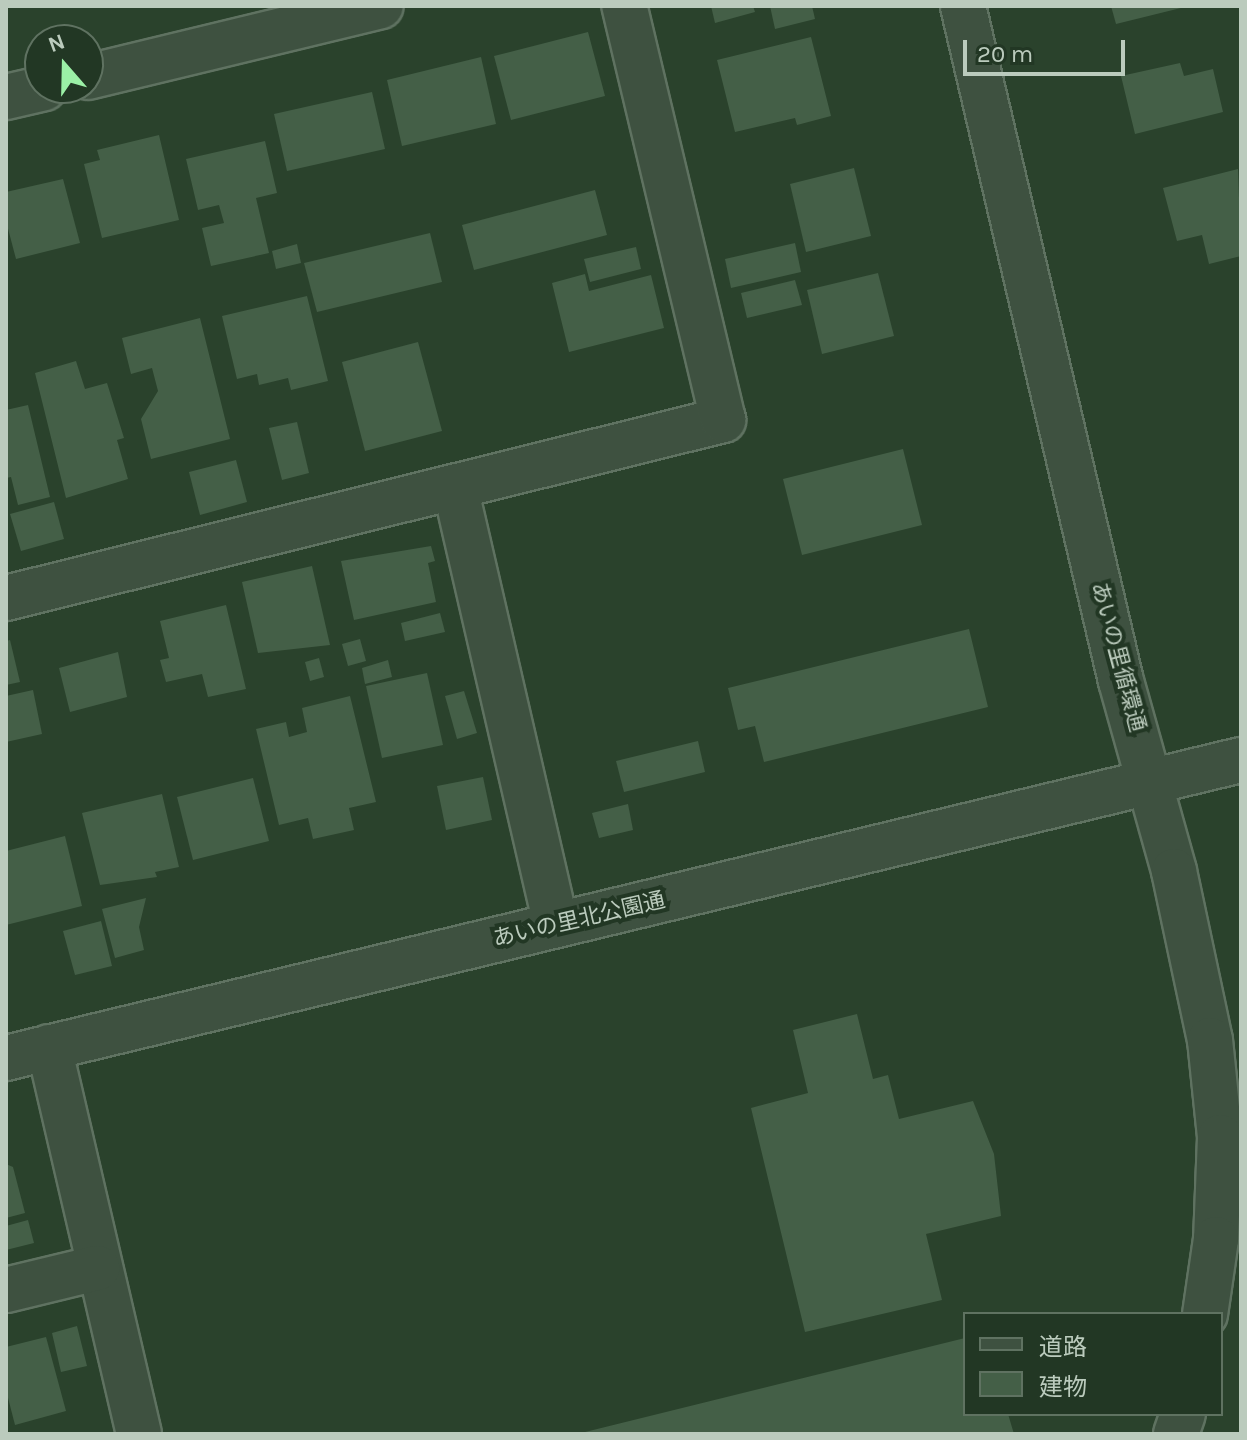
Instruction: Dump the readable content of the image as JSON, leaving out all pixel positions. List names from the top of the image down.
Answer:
{
  "streets": {
    "street": ["あいの里循環通", "あいの里北公園通"]
  },
  "crossings": [
    ["あいの里循環通", "あいの里北公園通"]
  ],
  "legend": ["道路", "建物"],
  "scale_bar": "20 m",
  "north": "top"
}
